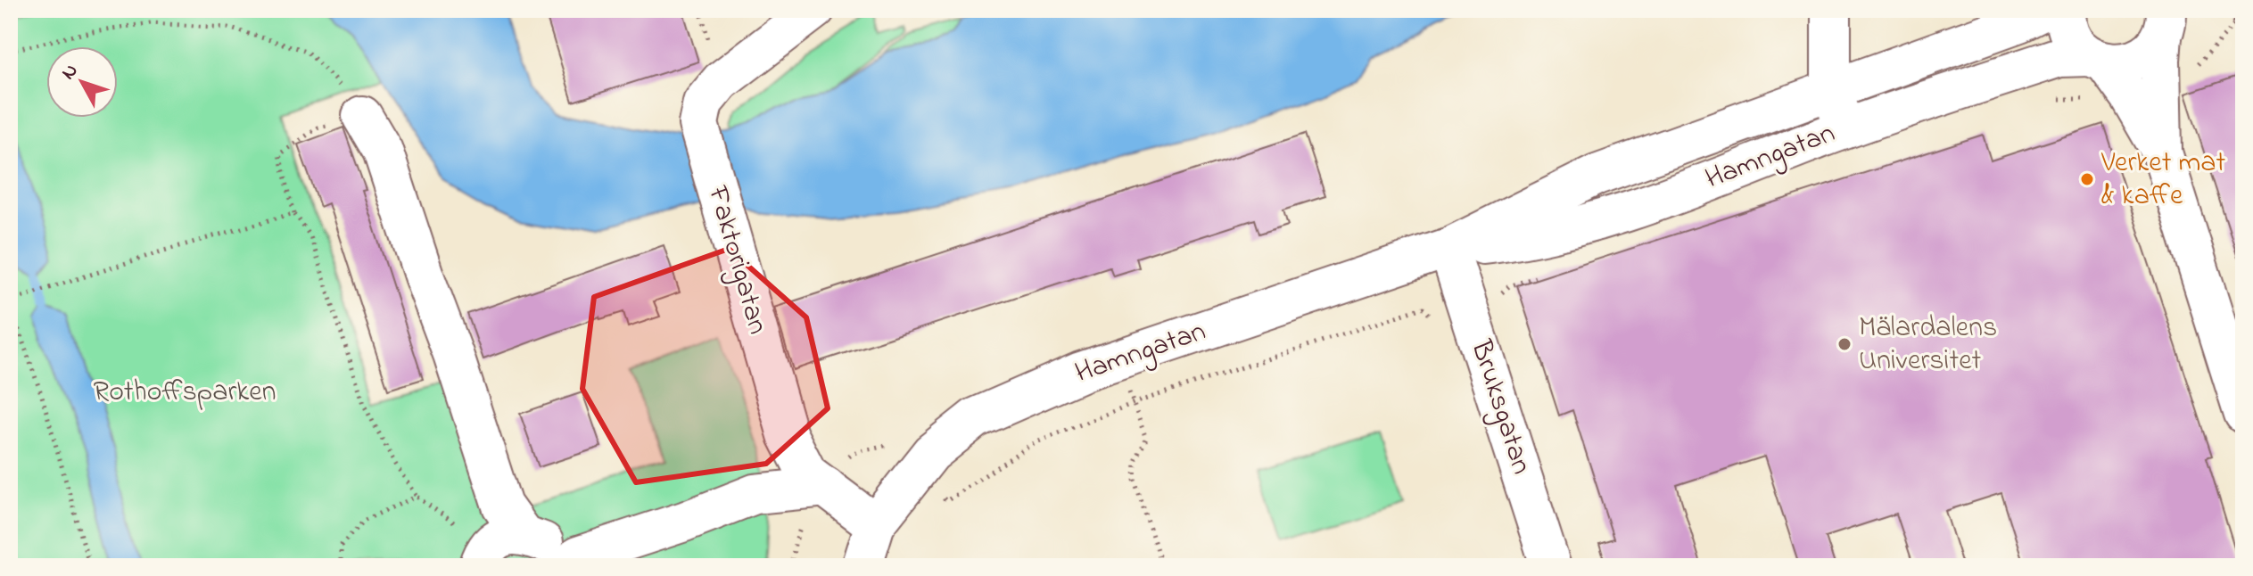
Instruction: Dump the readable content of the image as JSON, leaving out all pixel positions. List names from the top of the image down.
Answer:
{
  "streets": {
    "street": ["Hamngatan", "Faktorigatan", "Bruksgatan"]
  },
  "crossings": [
    ["Hamngatan", "Faktorigatan"],
    ["Hamngatan", "Bruksgatan"]
  ],
  "parks": ["Rothoffsparken"],
  "places": ["Verket mat & kaffe", "Mälardalens Universitet"],
  "north": "top left"
}
